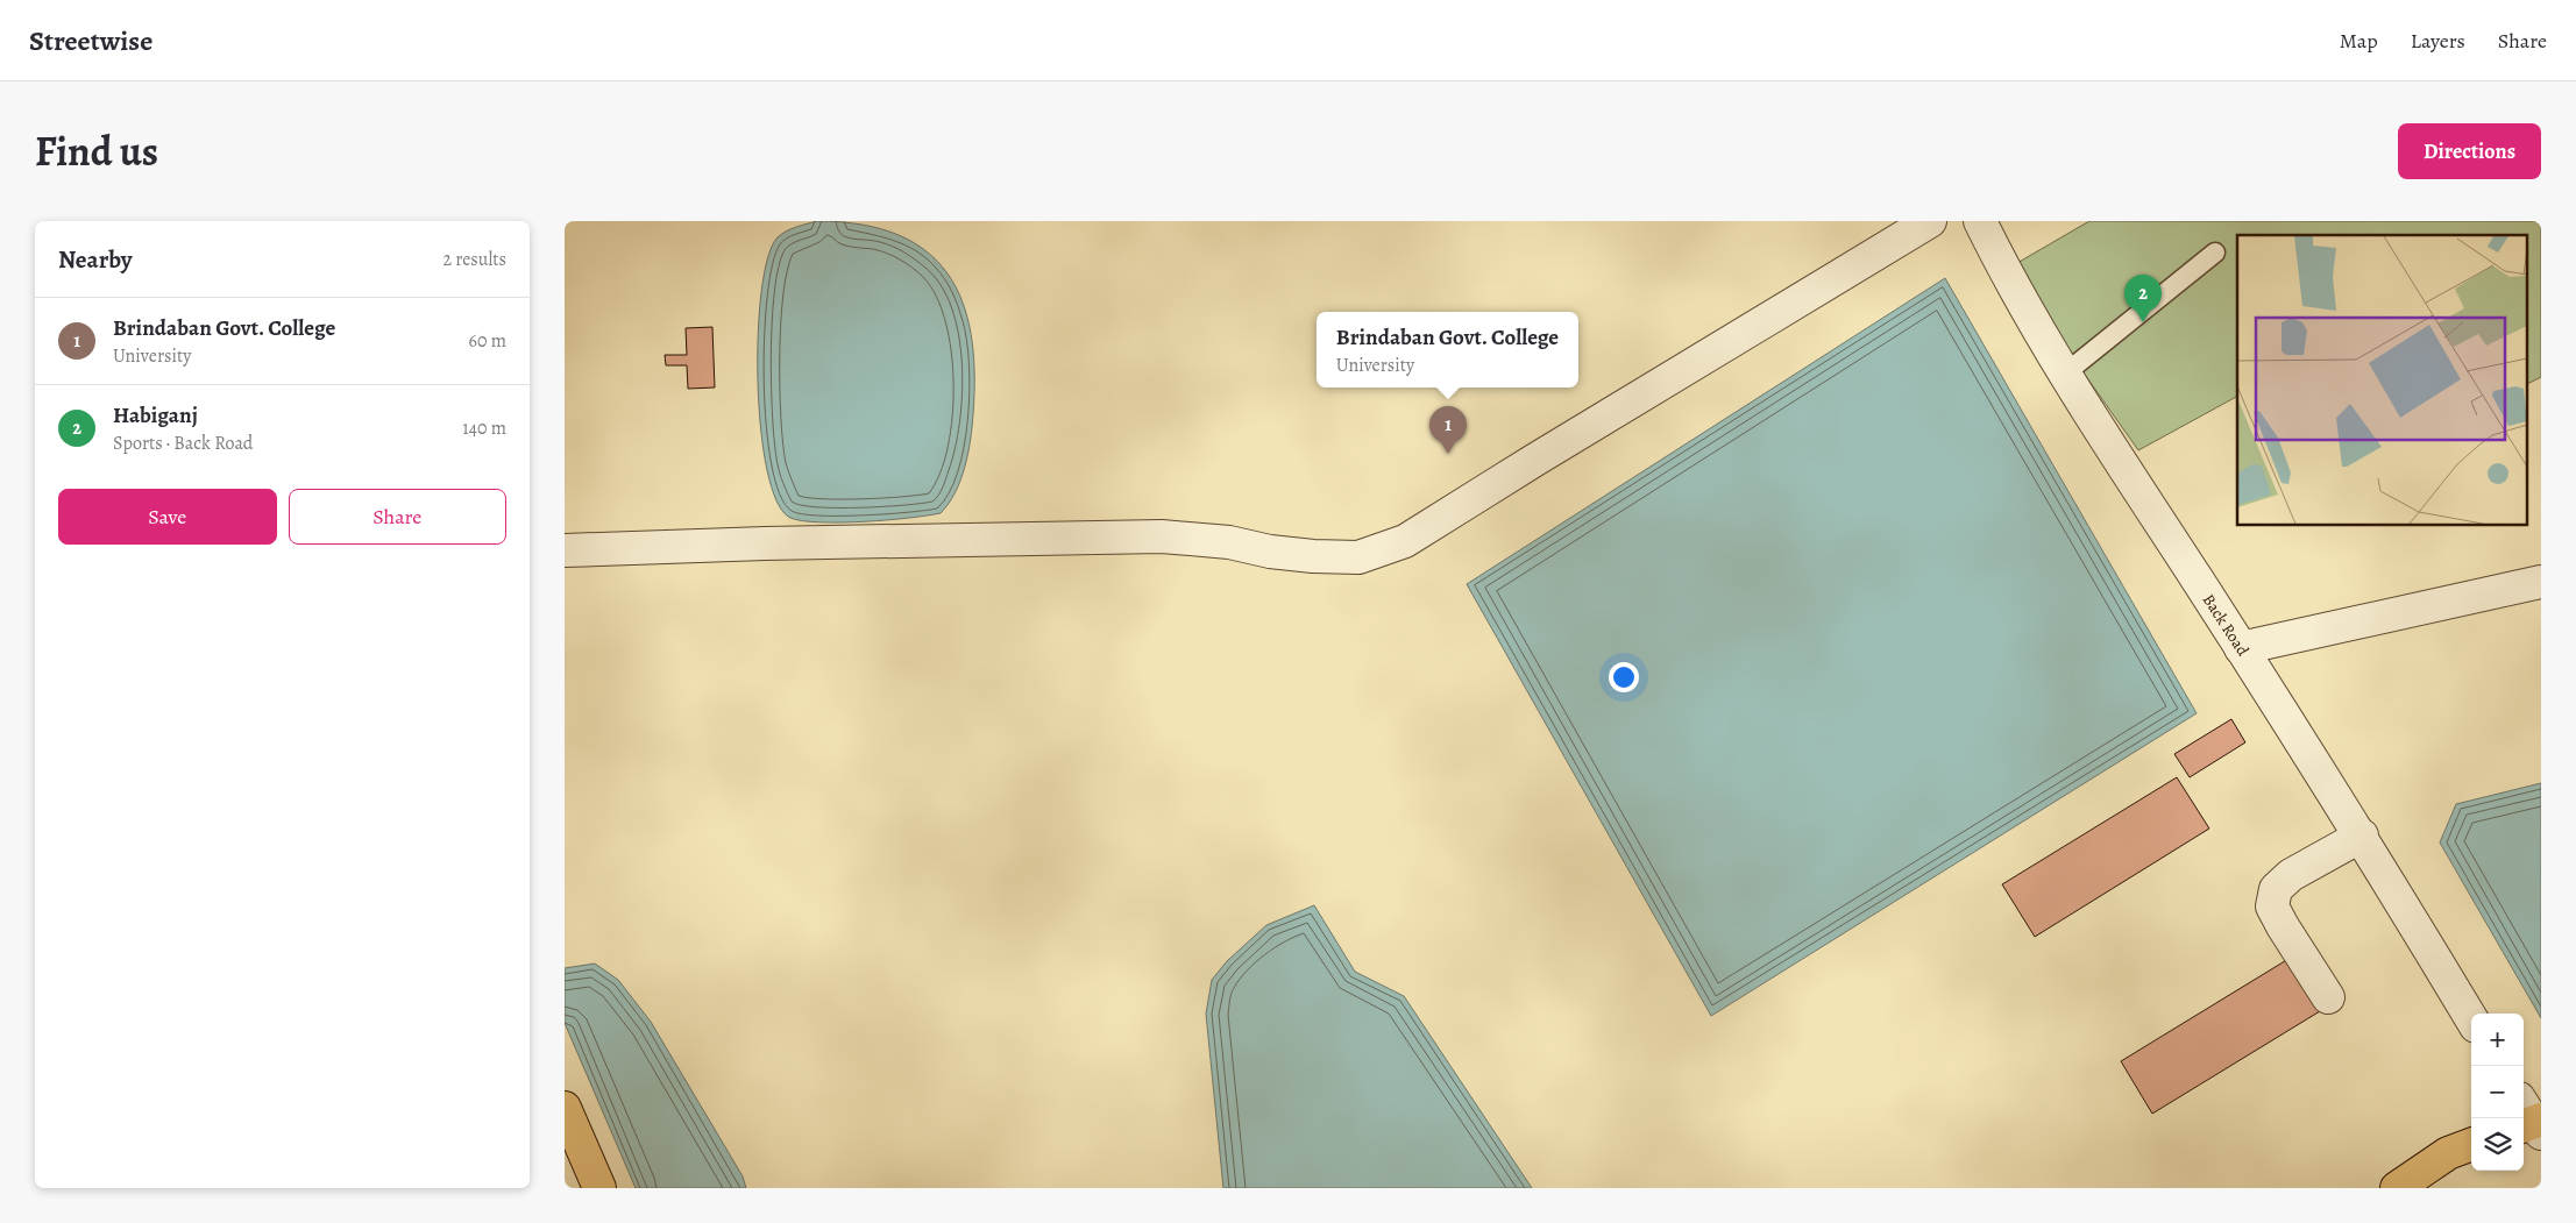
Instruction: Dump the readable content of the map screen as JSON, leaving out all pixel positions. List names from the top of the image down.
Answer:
{
  "streets": {
    "street": ["Back Road"]
  },
  "page": {
    "header": "Streetwise",
    "nav": ["Map", "Layers", "Share"],
    "title": "Find us",
    "buttons": [
      "Directions",
      ["Save", "Share"]
    ],
    "heading": ["Nearby", "2 results"],
    "pins": ["2", "1"],
    "list": [
      {
        "mark": "1",
        "name": "Brindaban Govt. College",
        "note": "University",
        "value": "60 m"
      },
      {
        "mark": "2",
        "name": "Habiganj",
        "note": "Sports · Back Road",
        "value": "140 m"
      }
    ],
    "popup": ["Brindaban Govt. College", "University"],
    "map_buttons": ["+", "−"]
  }
}
